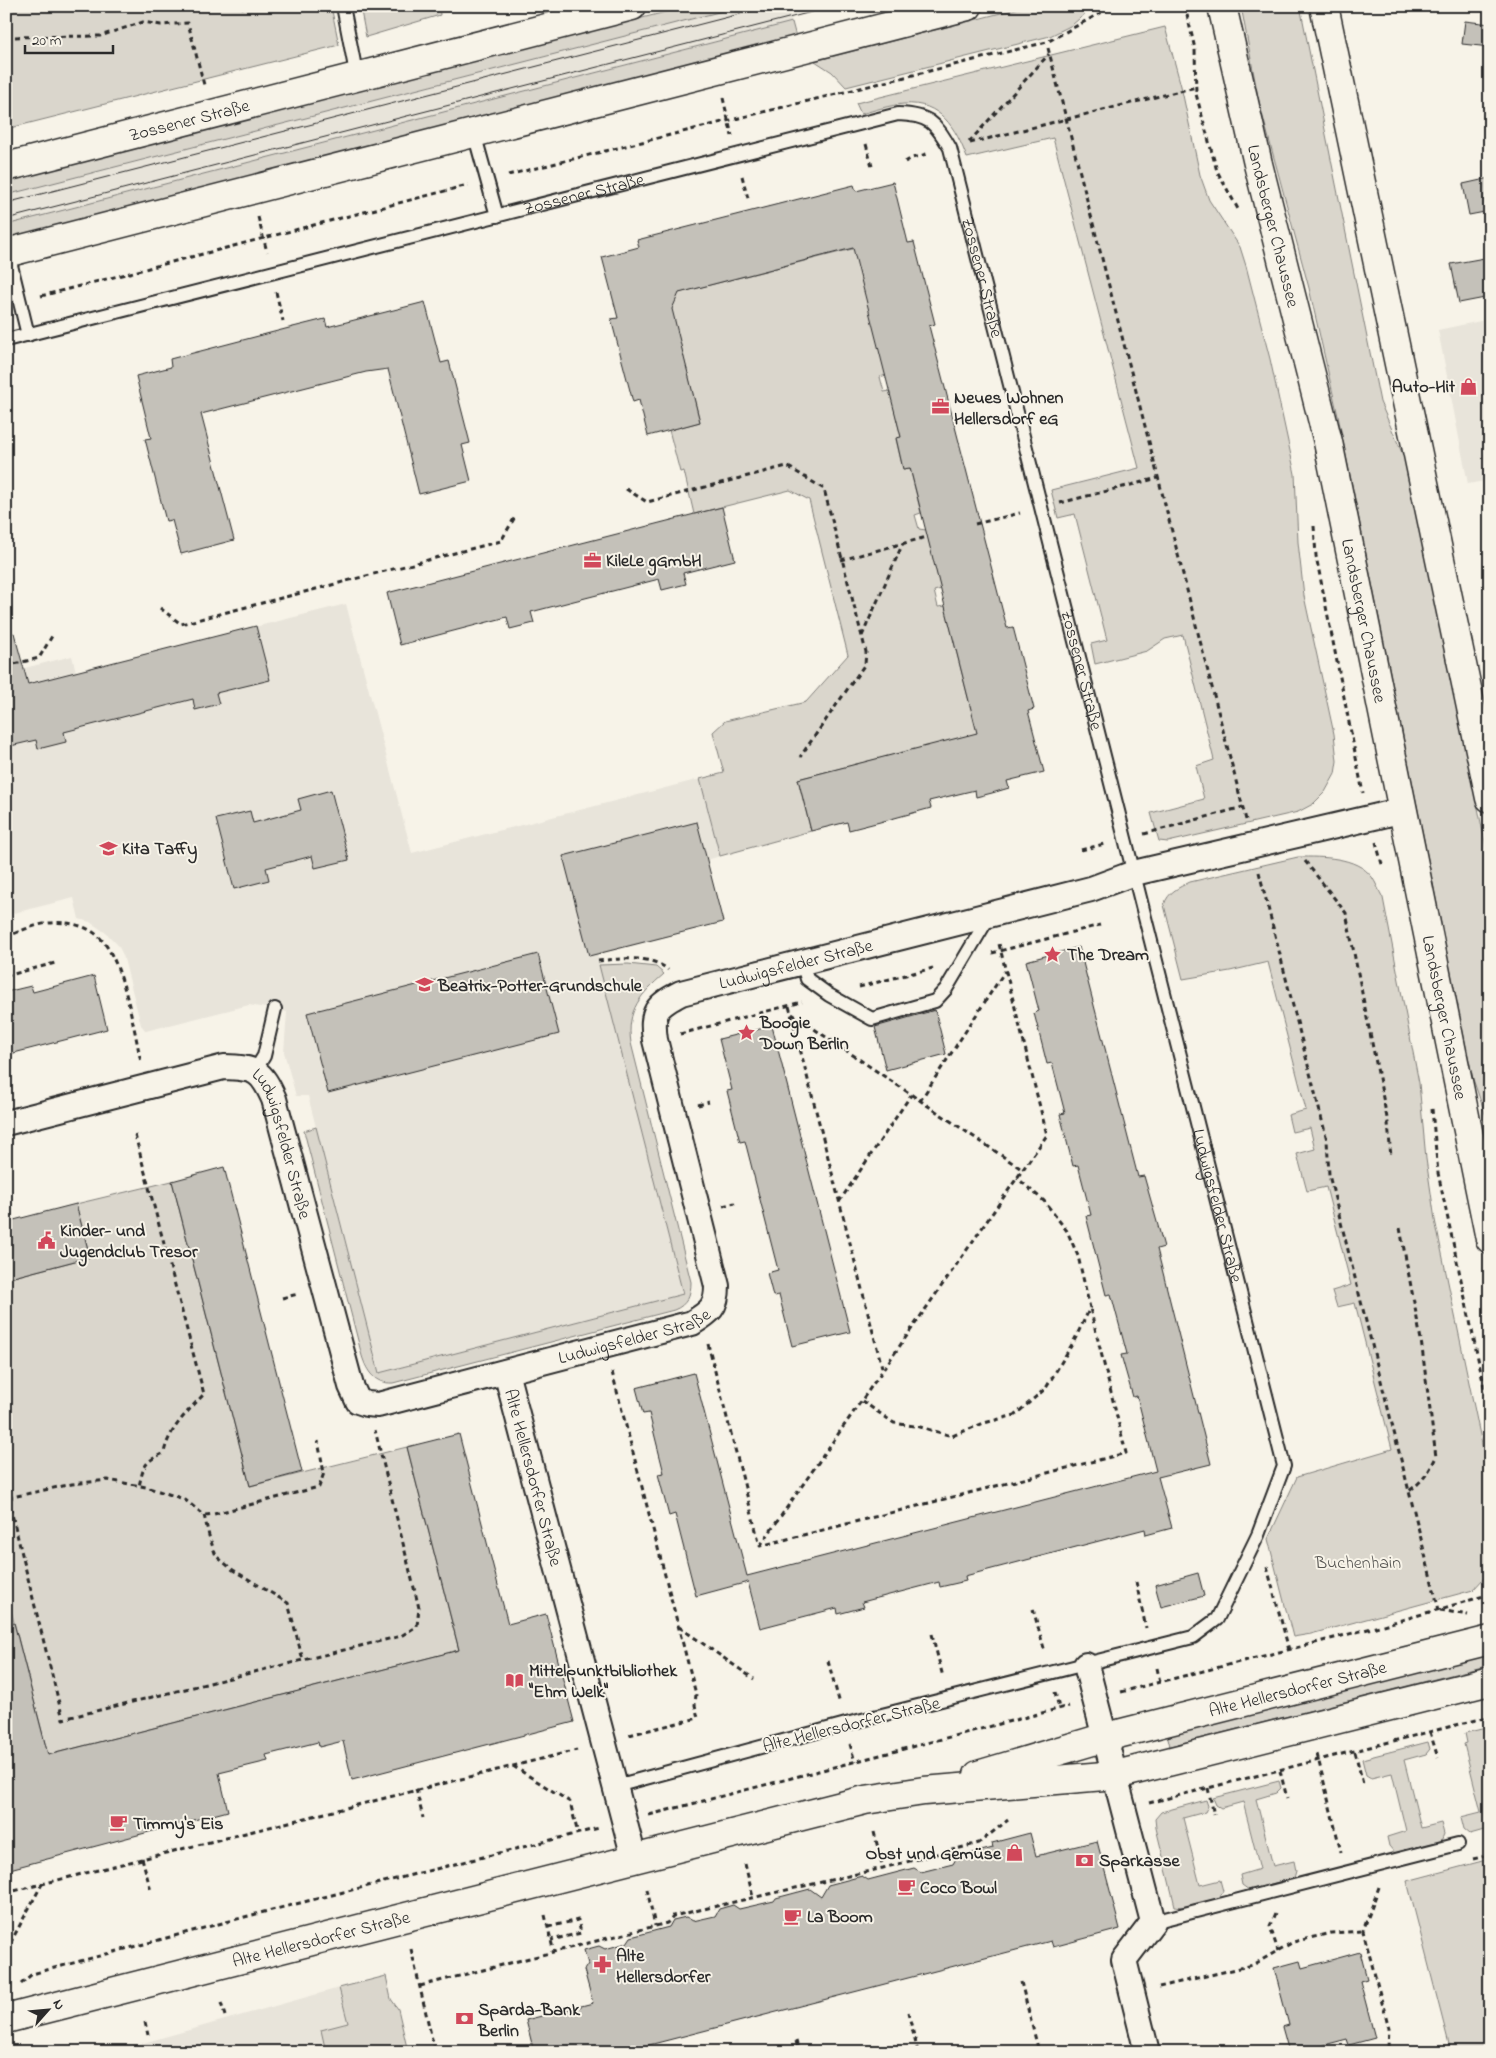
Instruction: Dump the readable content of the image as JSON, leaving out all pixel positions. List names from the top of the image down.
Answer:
{
  "streets": {
    "street": [
      "Zossener Straße",
      "Landsberger Chaussee",
      "Ludwigsfelder Straße",
      "Alte Hellersdorfer Straße"
    ]
  },
  "crossings": [
    ["Zossener Straße", "Ludwigsfelder Straße"],
    ["Landsberger Chaussee", "Ludwigsfelder Straße"],
    ["Ludwigsfelder Straße", "Alte Hellersdorfer Straße"]
  ],
  "parks": ["Buchenhain"],
  "places": {
    "shop": ["Auto-Hit", "Obst und Gemüse"],
    "office": ["Neues Wohnen Hellersdorf eG", "KileLe gGmbH"],
    "school or university": ["Kita Taffy", "Beatrix-Potter-Grundschule"],
    "place": ["The Dream", "Boogie Down Berlin"],
    "public building": ["Kinder- und Jugendclub Tresor"],
    "library": ["Mittelpunktbibliothek \"Ehm Welk\""],
    "cafe": ["Timmy's Eis", "Coco Bowl", "La Boom"],
    "bank": ["Sparkasse", "Sparda-Bank Berlin"],
    "pharmacy": ["Alte Hellersdorfer"]
  },
  "scale_bar": "20 m",
  "north": "top right"
}
